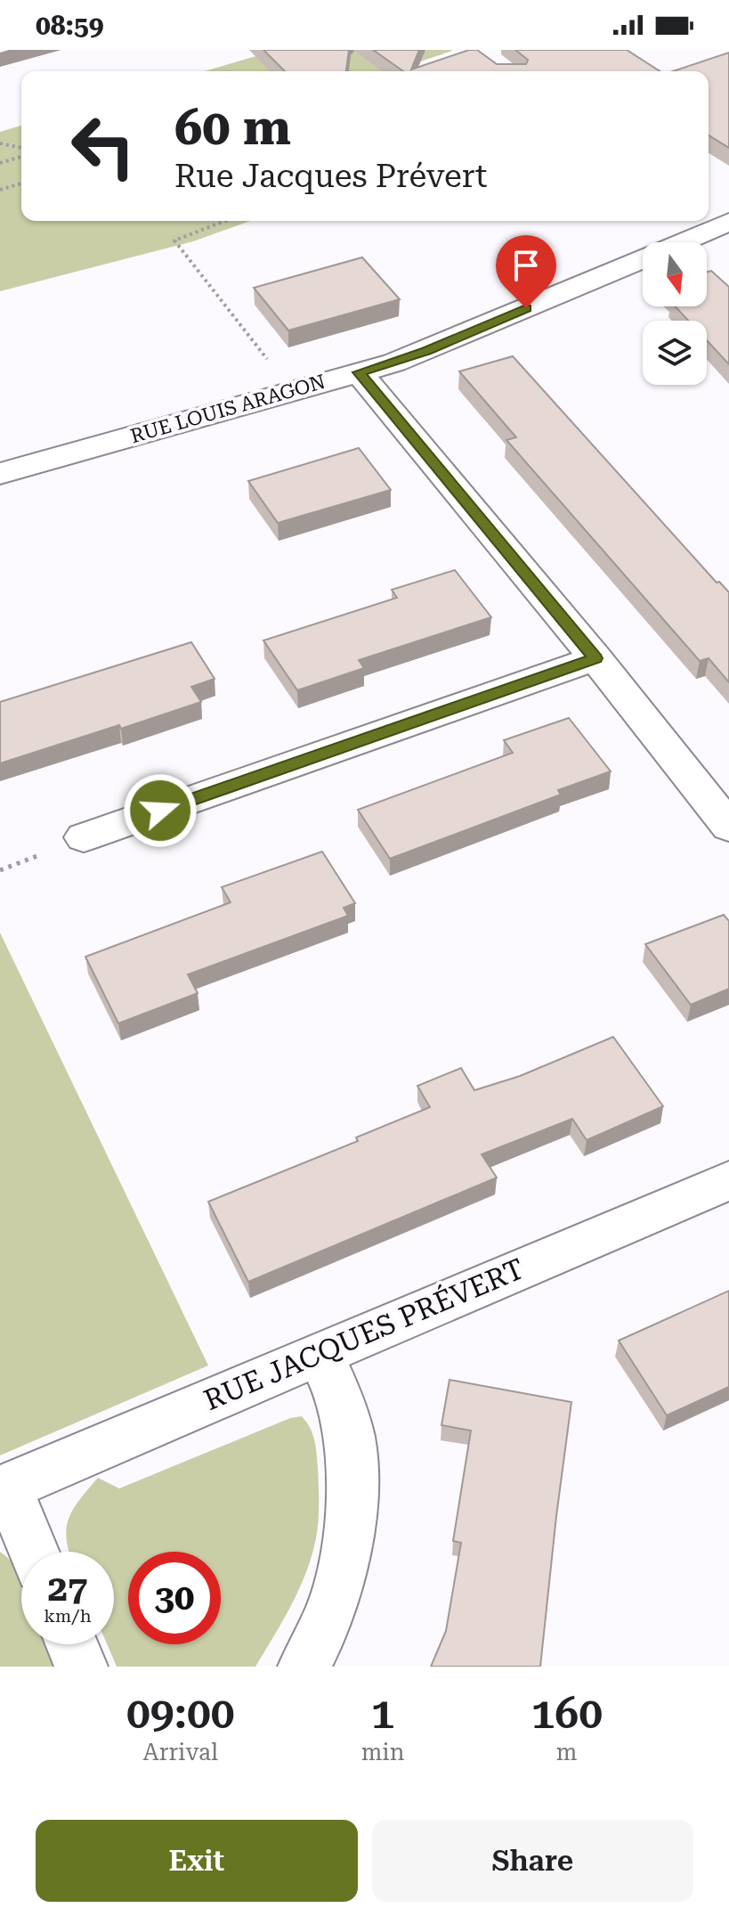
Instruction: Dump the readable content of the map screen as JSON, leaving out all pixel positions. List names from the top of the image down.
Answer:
{
  "streets": {
    "street": ["RUE LOUIS ARAGON", "RUE JACQUES PRÉVERT"]
  },
  "north": "bottom",
  "page": {
    "status": "08:59",
    "turn": ["60 m", "Rue Jacques Prévert"],
    "speed": "27 km/h",
    "limit": "30",
    "eta": [
      "09:00",
      "Arrival",
      "1",
      "min",
      "160",
      "m"
    ],
    "buttons": ["Exit", "Share"]
  }
}
